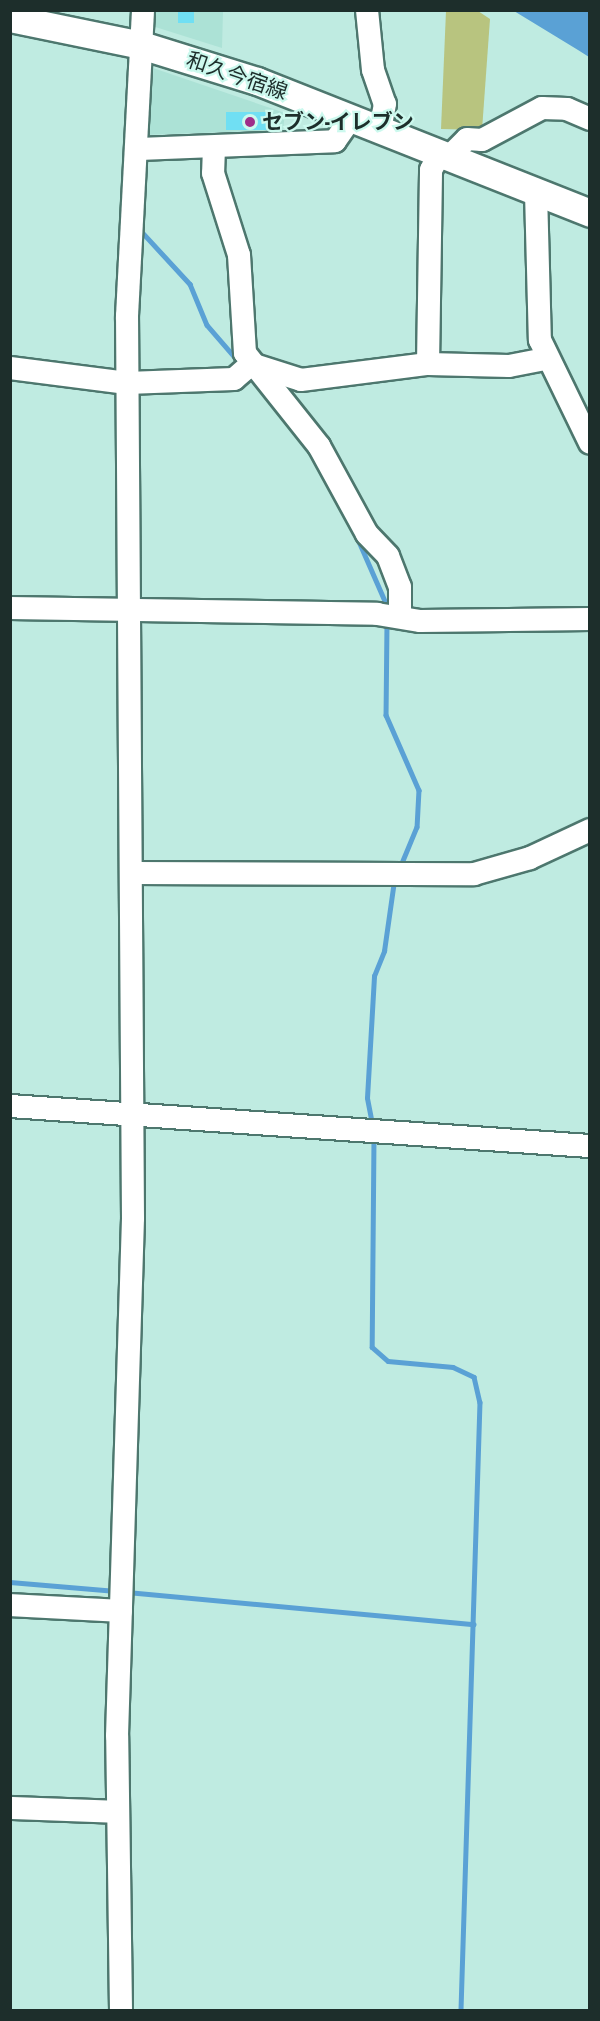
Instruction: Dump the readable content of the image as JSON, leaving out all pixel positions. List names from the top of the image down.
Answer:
{
  "streets": {
    "main road": ["和久今宿線"]
  },
  "places": ["セブン-イレブン"]
}
